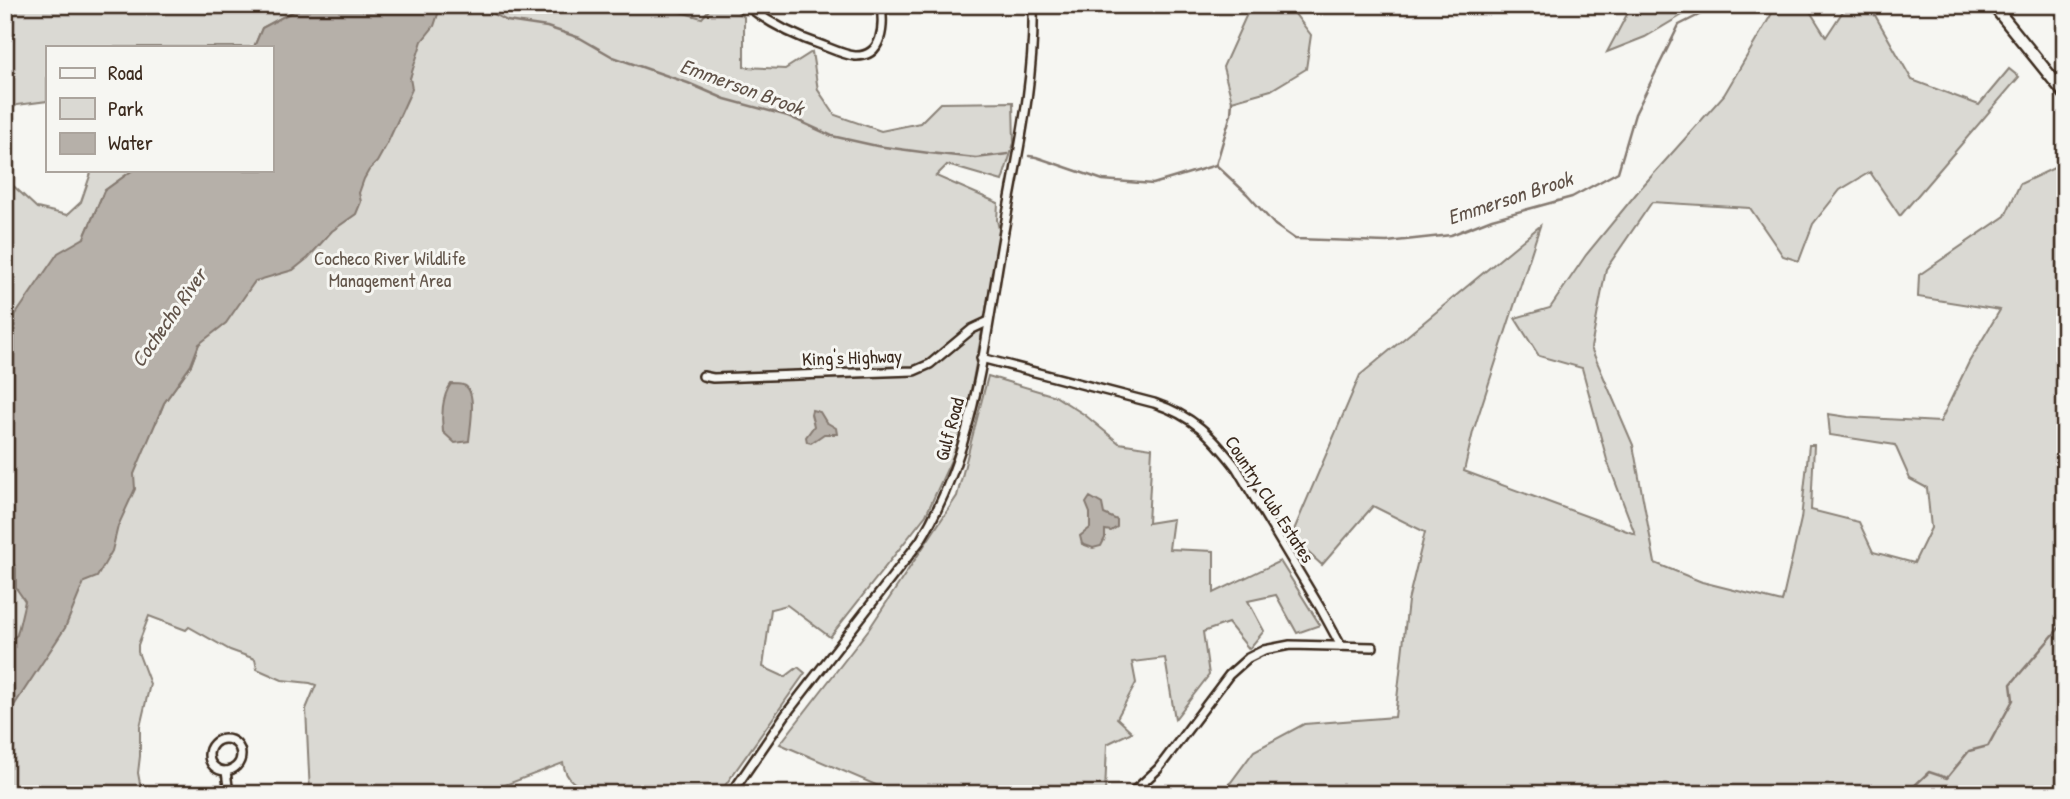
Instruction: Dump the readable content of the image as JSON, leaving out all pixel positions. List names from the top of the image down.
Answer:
{
  "streets": {
    "street": ["King's Highway", "Gulf Road", "Country Club Estates"]
  },
  "crossings": [
    ["King's Highway", "Gulf Road"],
    ["Gulf Road", "Country Club Estates"]
  ],
  "water": ["Emmerson Brook", "Cochecho River"],
  "parks": ["Cocheco River Wildlife Management Area"],
  "legend": ["Road", "Park", "Water"]
}
